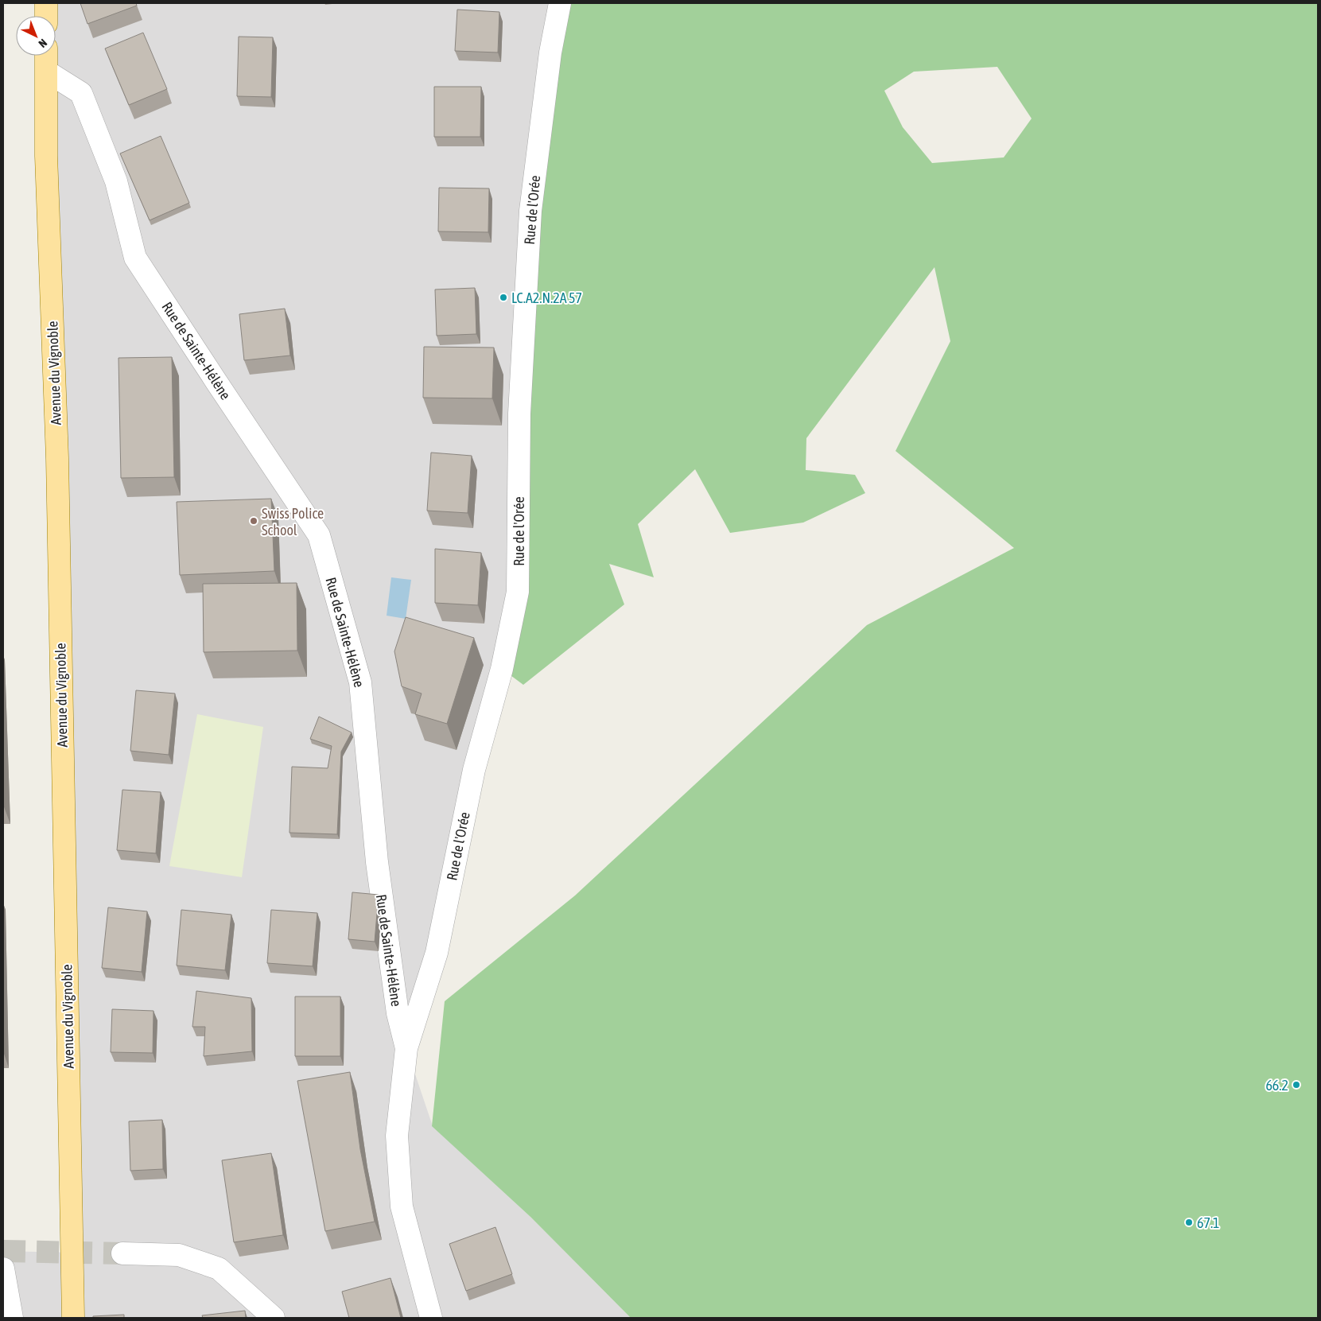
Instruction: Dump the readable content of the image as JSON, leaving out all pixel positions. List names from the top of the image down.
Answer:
{
  "streets": {
    "main road": ["Avenue du Vignoble"],
    "street": ["Rue de l'Orée", "Rue de Sainte-Hélène"]
  },
  "crossings": [
    ["Rue de l'Orée", "Rue de Sainte-Hélène"],
    ["Rue de Sainte-Hélène", "Avenue du Vignoble"]
  ],
  "places": [
    "LC.A2.N.2A 57",
    "Swiss Police School",
    "66.2",
    "67.1"
  ],
  "north": "bottom right"
}
